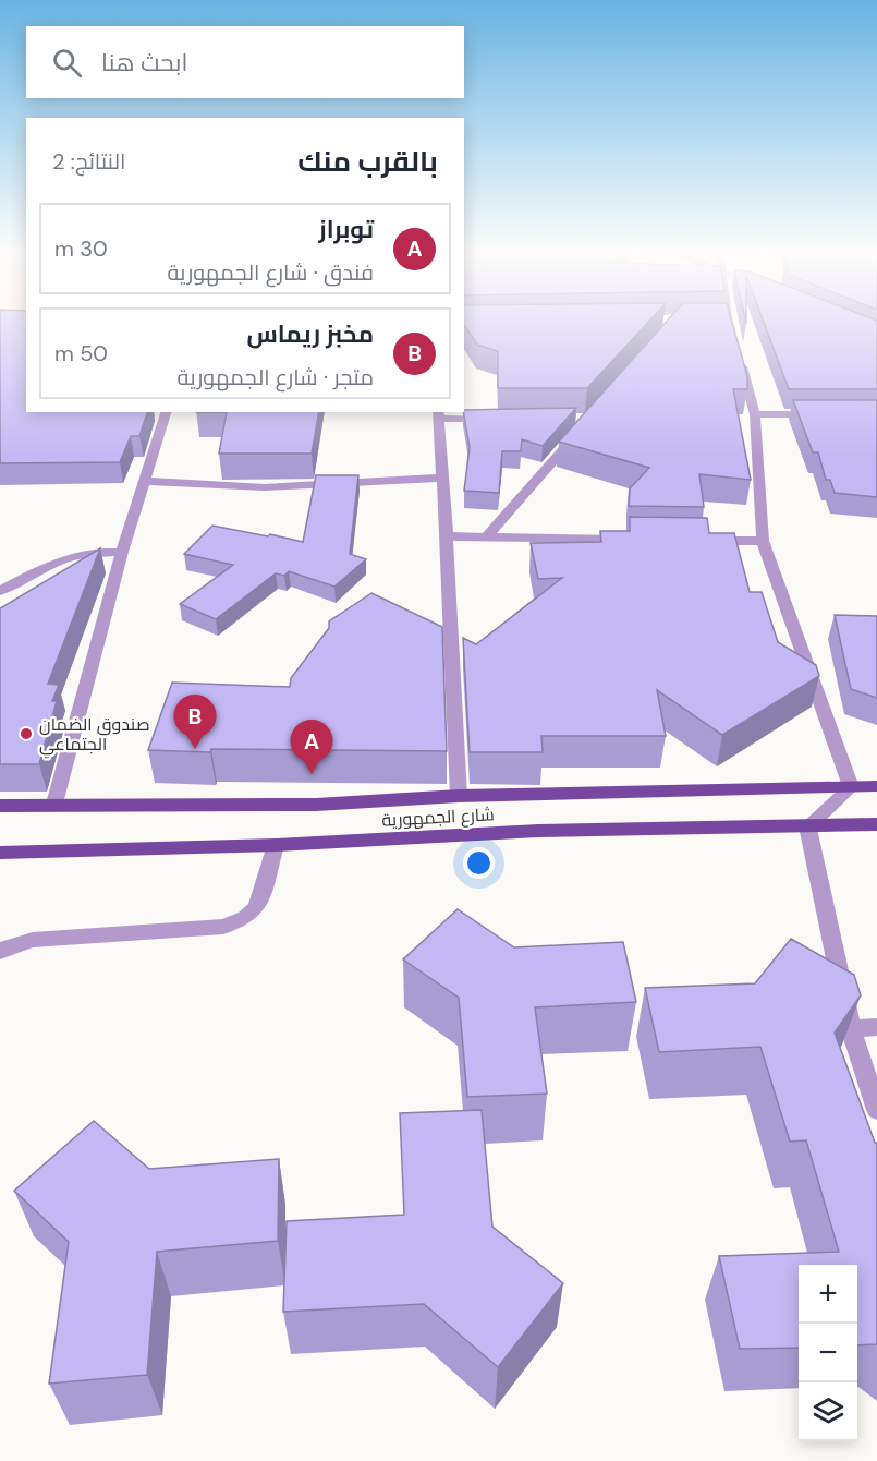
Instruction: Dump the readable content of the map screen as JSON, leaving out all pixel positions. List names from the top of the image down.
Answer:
{
  "streets": {
    "main road": ["شارع الجمهورية"]
  },
  "places": ["صندوق الضمان الجتماعي"],
  "page": {
    "search": "ابحث هنا",
    "heading": ["بالقرب منك", "النتائج: 2"],
    "list": [
      {
        "mark": "A",
        "name": "توبراز",
        "note": "فندق · شارع الجمهورية",
        "value": "30 m"
      },
      {
        "mark": "B",
        "name": "مخبز ريماس",
        "note": "متجر · شارع الجمهورية",
        "value": "50 m"
      }
    ],
    "pins": ["B", "A"],
    "map_buttons": ["+", "−"]
  }
}
